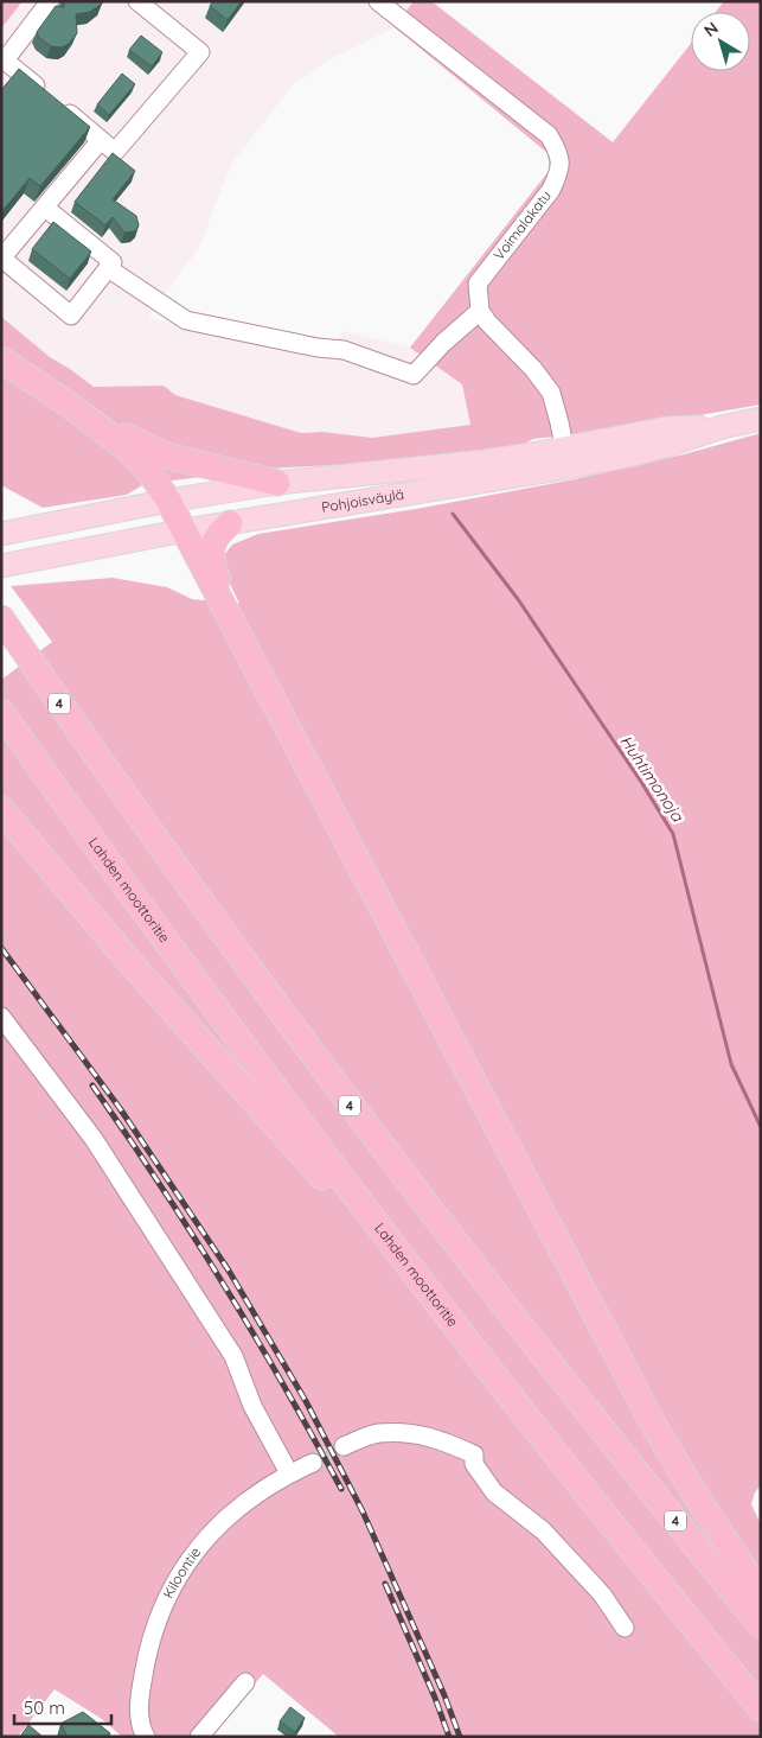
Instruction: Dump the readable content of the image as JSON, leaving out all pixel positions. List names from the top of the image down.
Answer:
{
  "streets": {
    "highway": ["4", "Lahden moottoritie"],
    "main road": ["Pohjoisväylä"],
    "street": ["Voimalakatu", "Kiloontie"]
  },
  "water": ["Huhtimonoja"],
  "scale_bar": "50 m",
  "north": "top left"
}
